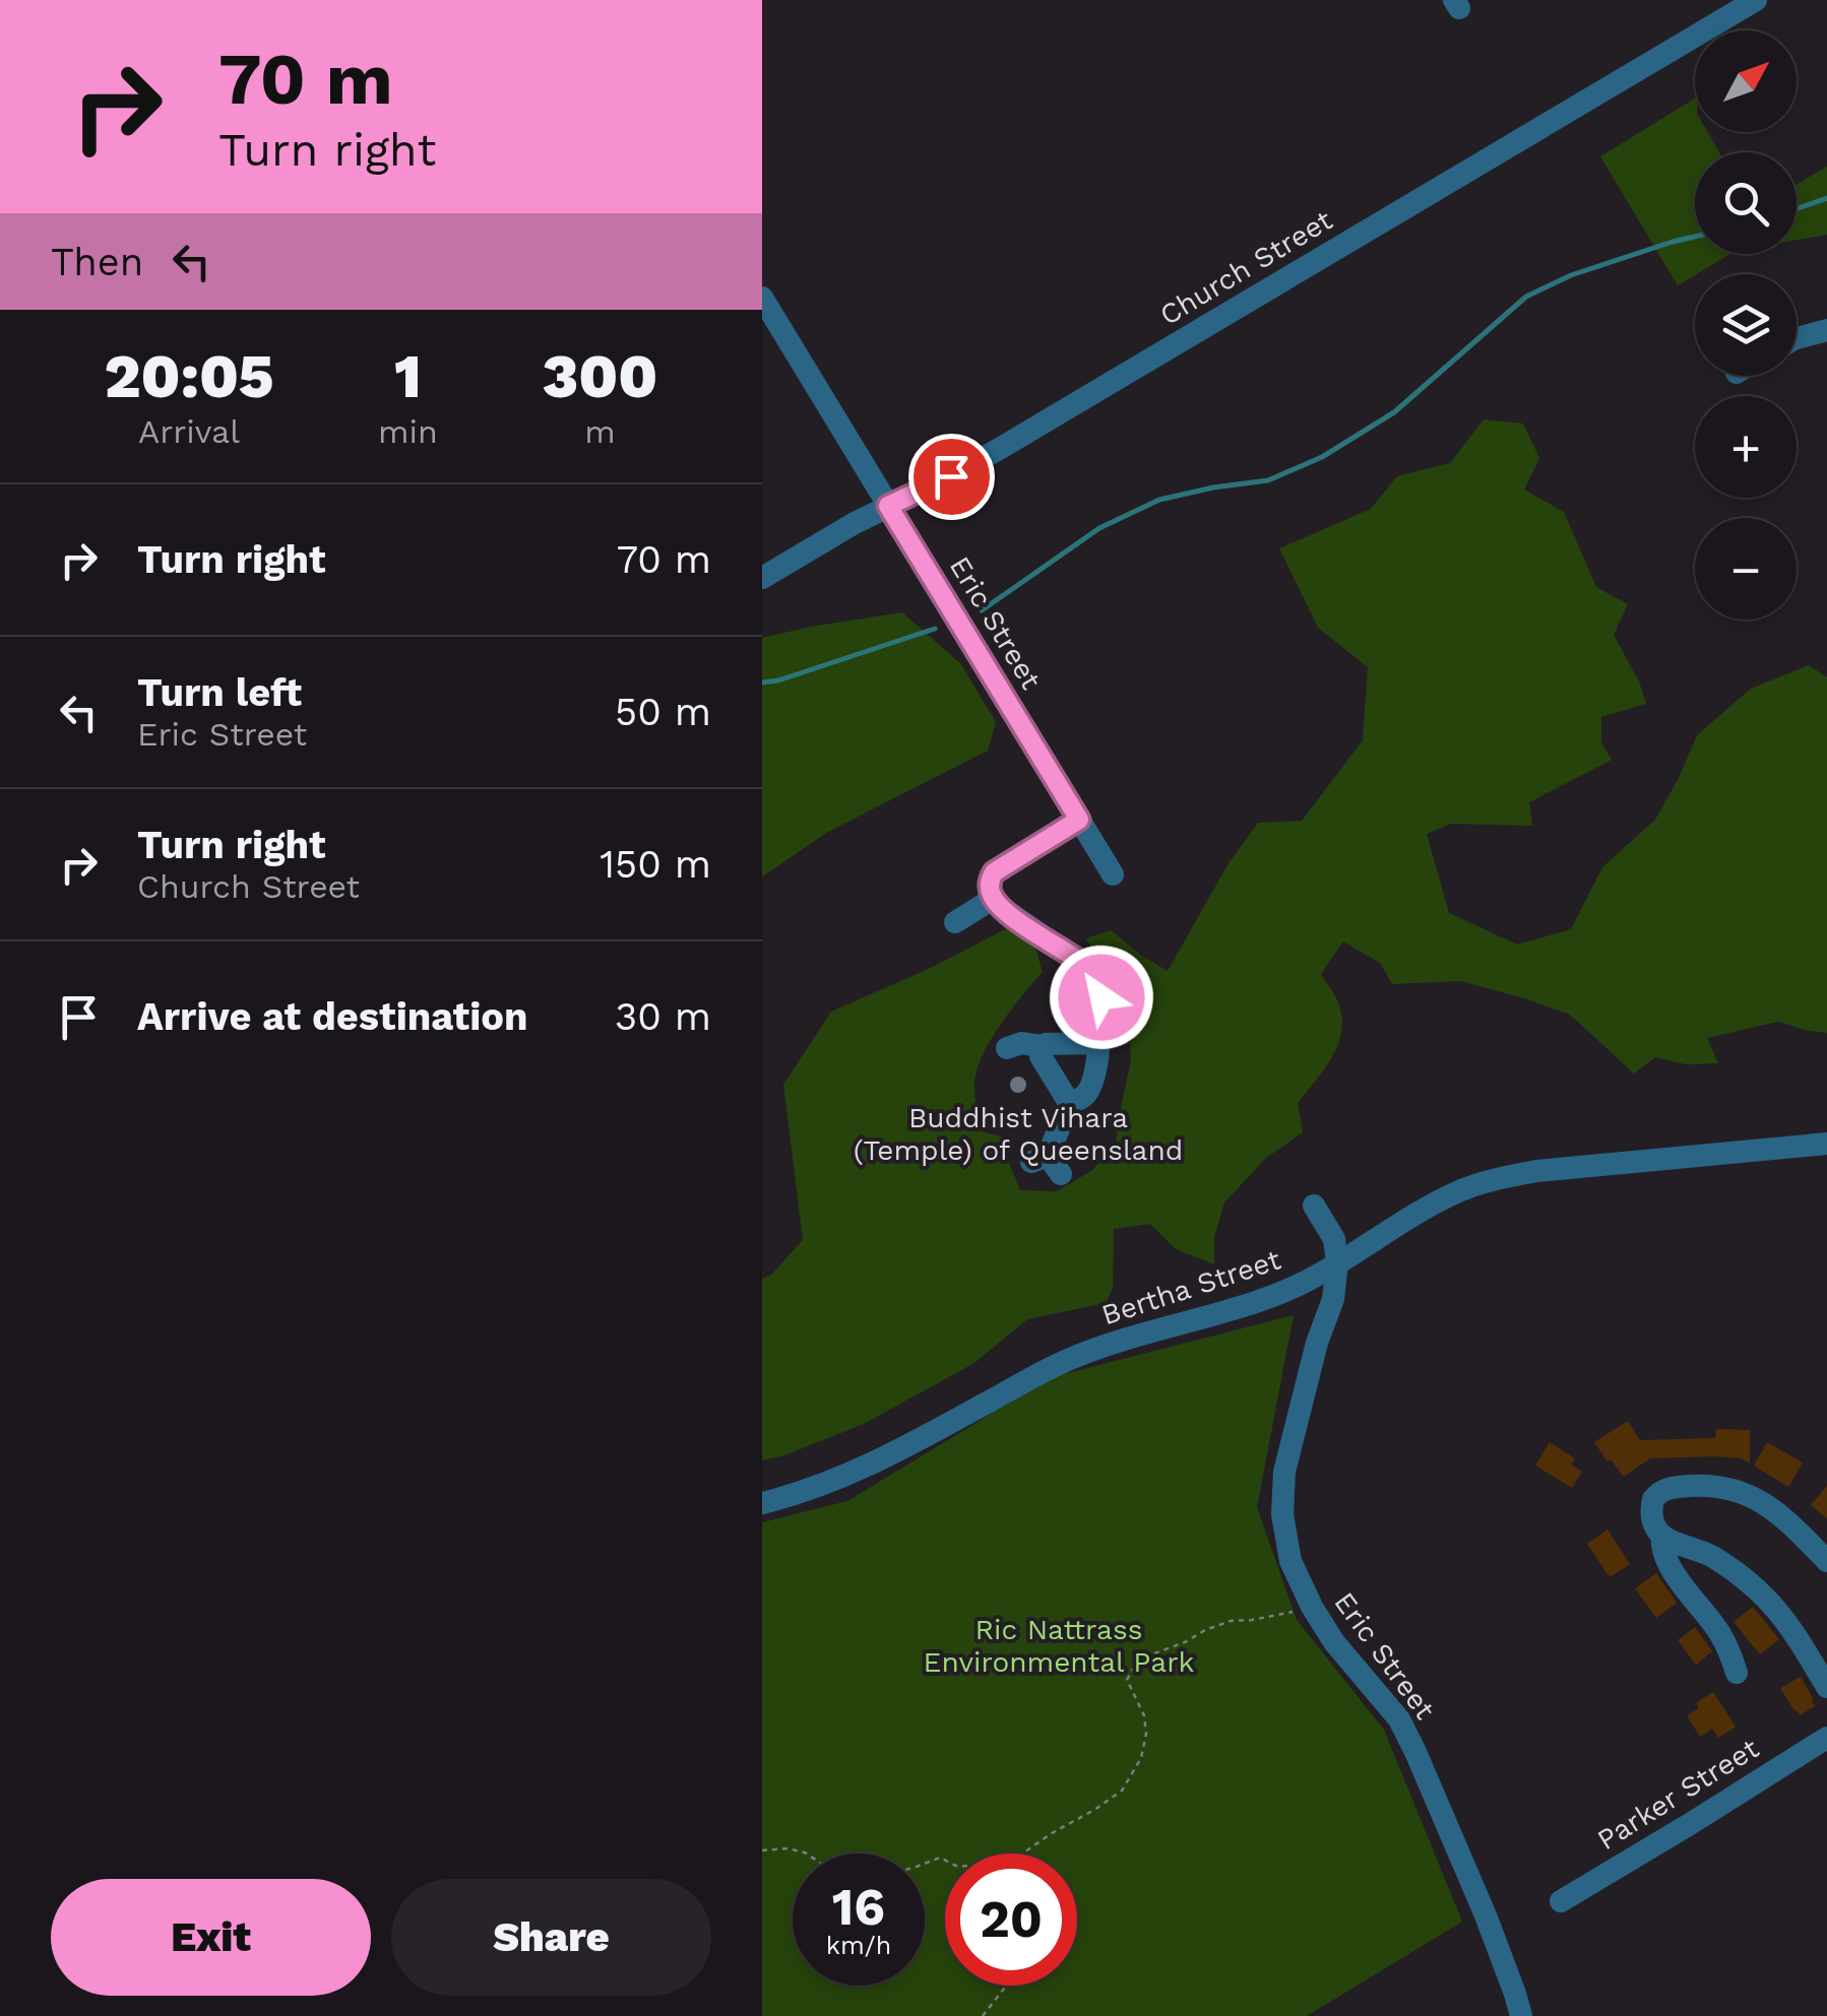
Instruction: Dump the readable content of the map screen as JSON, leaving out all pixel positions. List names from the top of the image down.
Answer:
{
  "streets": {
    "street": [
      "Church Street",
      "Eric Street",
      "Bertha Street",
      "Parker Street"
    ]
  },
  "crossings": [
    ["Church Street", "Eric Street"],
    ["Eric Street", "Bertha Street"]
  ],
  "parks": ["Ric Nattrass Environmental Park"],
  "places": ["Buddhist Vihara (Temple) of Queensland"],
  "north": "top right",
  "page": {
    "turn": ["70 m", "Turn right"],
    "map_buttons": ["+", "−"],
    "then": "Then",
    "eta": [
      "20:05",
      "Arrival",
      "1",
      "min",
      "300",
      "m"
    ],
    "list": [
      {
        "name": "Turn right",
        "value": "70 m"
      },
      {
        "name": "Turn left",
        "note": "Eric Street",
        "value": "50 m"
      },
      {
        "name": "Turn right",
        "note": "Church Street",
        "value": "150 m"
      },
      {
        "name": "Arrive at destination",
        "value": "30 m"
      }
    ],
    "speed": "16 km/h",
    "limit": "20",
    "buttons": ["Exit", "Share"]
  }
}
